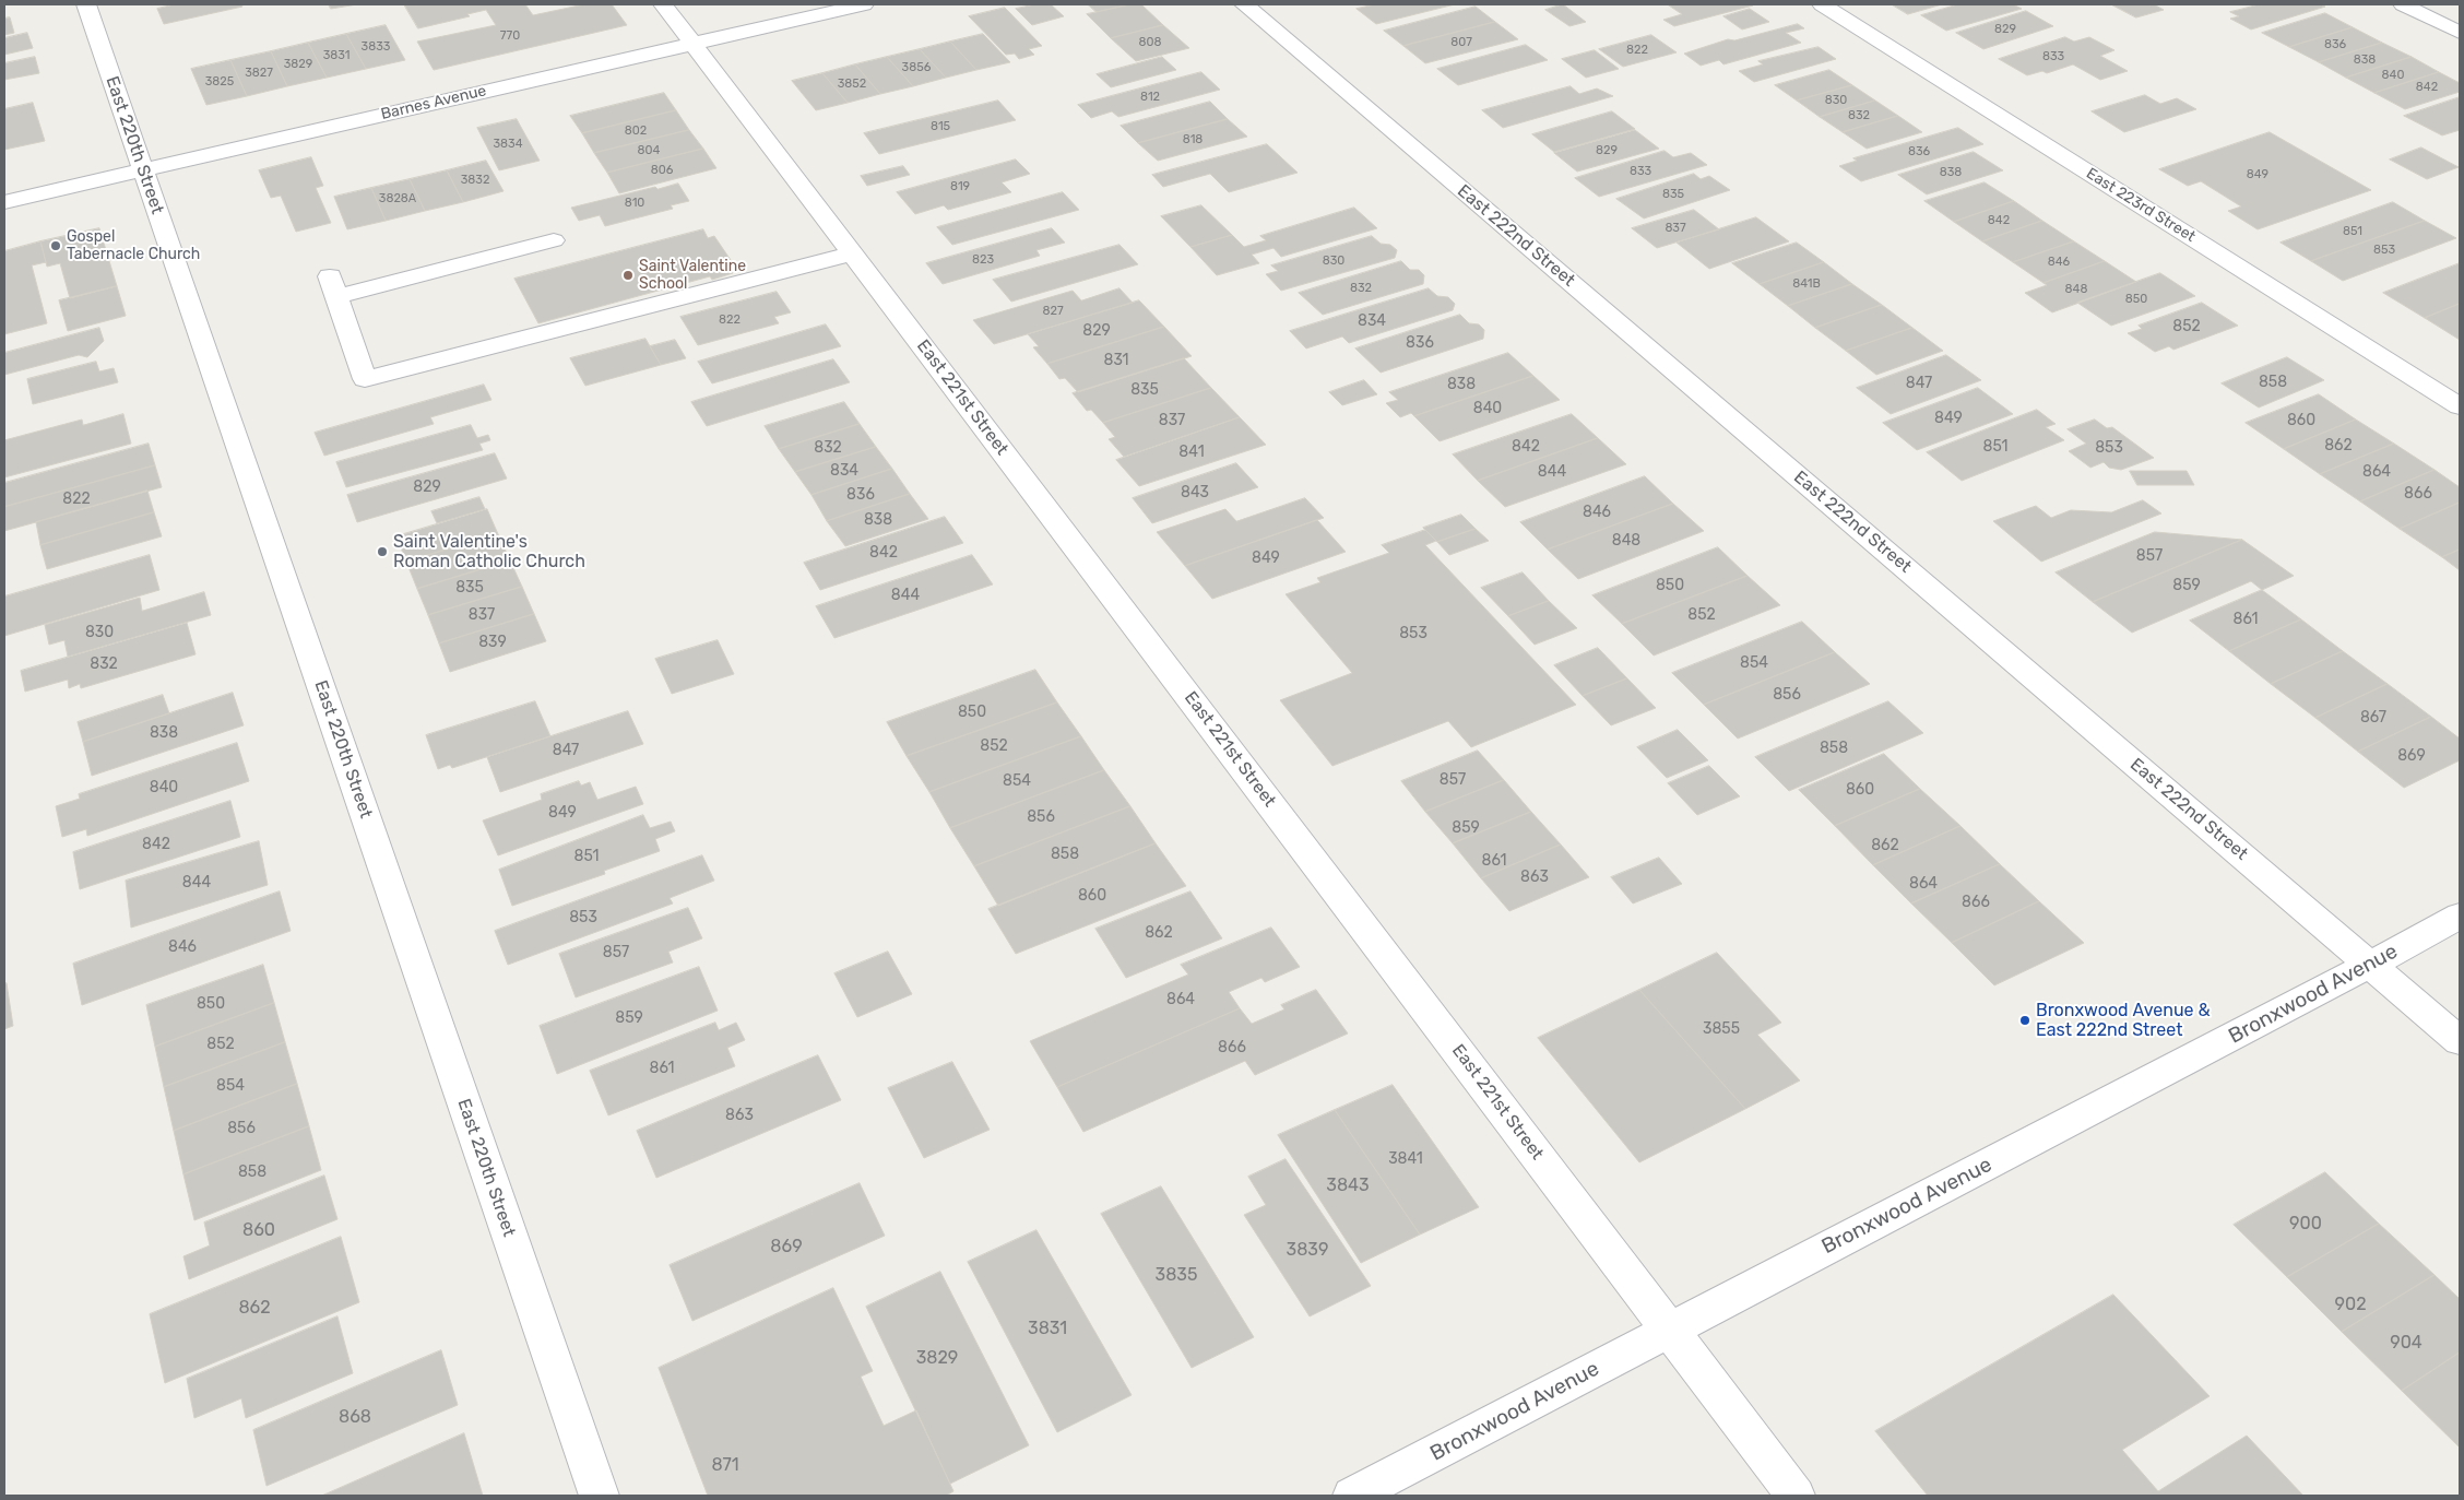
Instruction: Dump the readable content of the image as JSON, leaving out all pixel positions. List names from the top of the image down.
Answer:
{
  "streets": {
    "street": [
      "Barnes Avenue",
      "East 220th Street",
      "East 223rd Street",
      "East 222nd Street",
      "East 221st Street",
      "Bronxwood Avenue"
    ]
  },
  "crossings": [
    ["Barnes Avenue", "East 220th Street"],
    ["Barnes Avenue", "East 221st Street"],
    ["East 222nd Street", "Bronxwood Avenue"],
    ["East 221st Street", "Bronxwood Avenue"]
  ],
  "places": [
    "Gospel Tabernacle Church",
    "Saint Valentine School",
    "Saint Valentine's Roman Catholic Church",
    "Bronxwood Avenue & East 222nd Street"
  ],
  "house_numbers": [
    "829",
    "770",
    "808",
    "807",
    "836",
    "3833",
    "822",
    "3831",
    "833",
    "838",
    "3829",
    "3856",
    "3827",
    "840",
    "3825",
    "3852",
    "842",
    "812",
    "830",
    "832",
    "815",
    "802",
    "818",
    "3834",
    "804",
    "829",
    "836",
    "806",
    "833",
    "838",
    "849",
    "3832",
    "819",
    "835",
    "3828A",
    "810",
    "842",
    "837",
    "851",
    "853",
    "823",
    "830",
    "846",
    "841B",
    "832",
    "848",
    "850",
    "827",
    "822",
    "834",
    "852",
    "829",
    "836",
    "831",
    "858",
    "847",
    "838",
    "835",
    "840",
    "849",
    "837",
    "860",
    "862",
    "842",
    "851",
    "832",
    "853",
    "841",
    "834",
    "844",
    "864",
    "829",
    "843",
    "866",
    "836",
    "822",
    "846",
    "838",
    "848",
    "842",
    "857",
    "849",
    "850",
    "859",
    "835",
    "844",
    "837",
    "852",
    "861",
    "830",
    "853",
    "839",
    "854",
    "832",
    "856",
    "850",
    "867",
    "838",
    "852",
    "858",
    "847",
    "869",
    "857",
    "854",
    "840",
    "860",
    "849",
    "856",
    "859",
    "842",
    "862",
    "858",
    "851",
    "861",
    "863",
    "844",
    "864",
    "860",
    "866",
    "853",
    "862",
    "846",
    "857",
    "864",
    "850",
    "859",
    "3855",
    "852",
    "866",
    "861",
    "854",
    "863",
    "856",
    "3841",
    "858",
    "3843",
    "900",
    "860",
    "869",
    "3839",
    "3835",
    "902",
    "862",
    "3831",
    "904",
    "3829",
    "868",
    "871"
  ]
}
